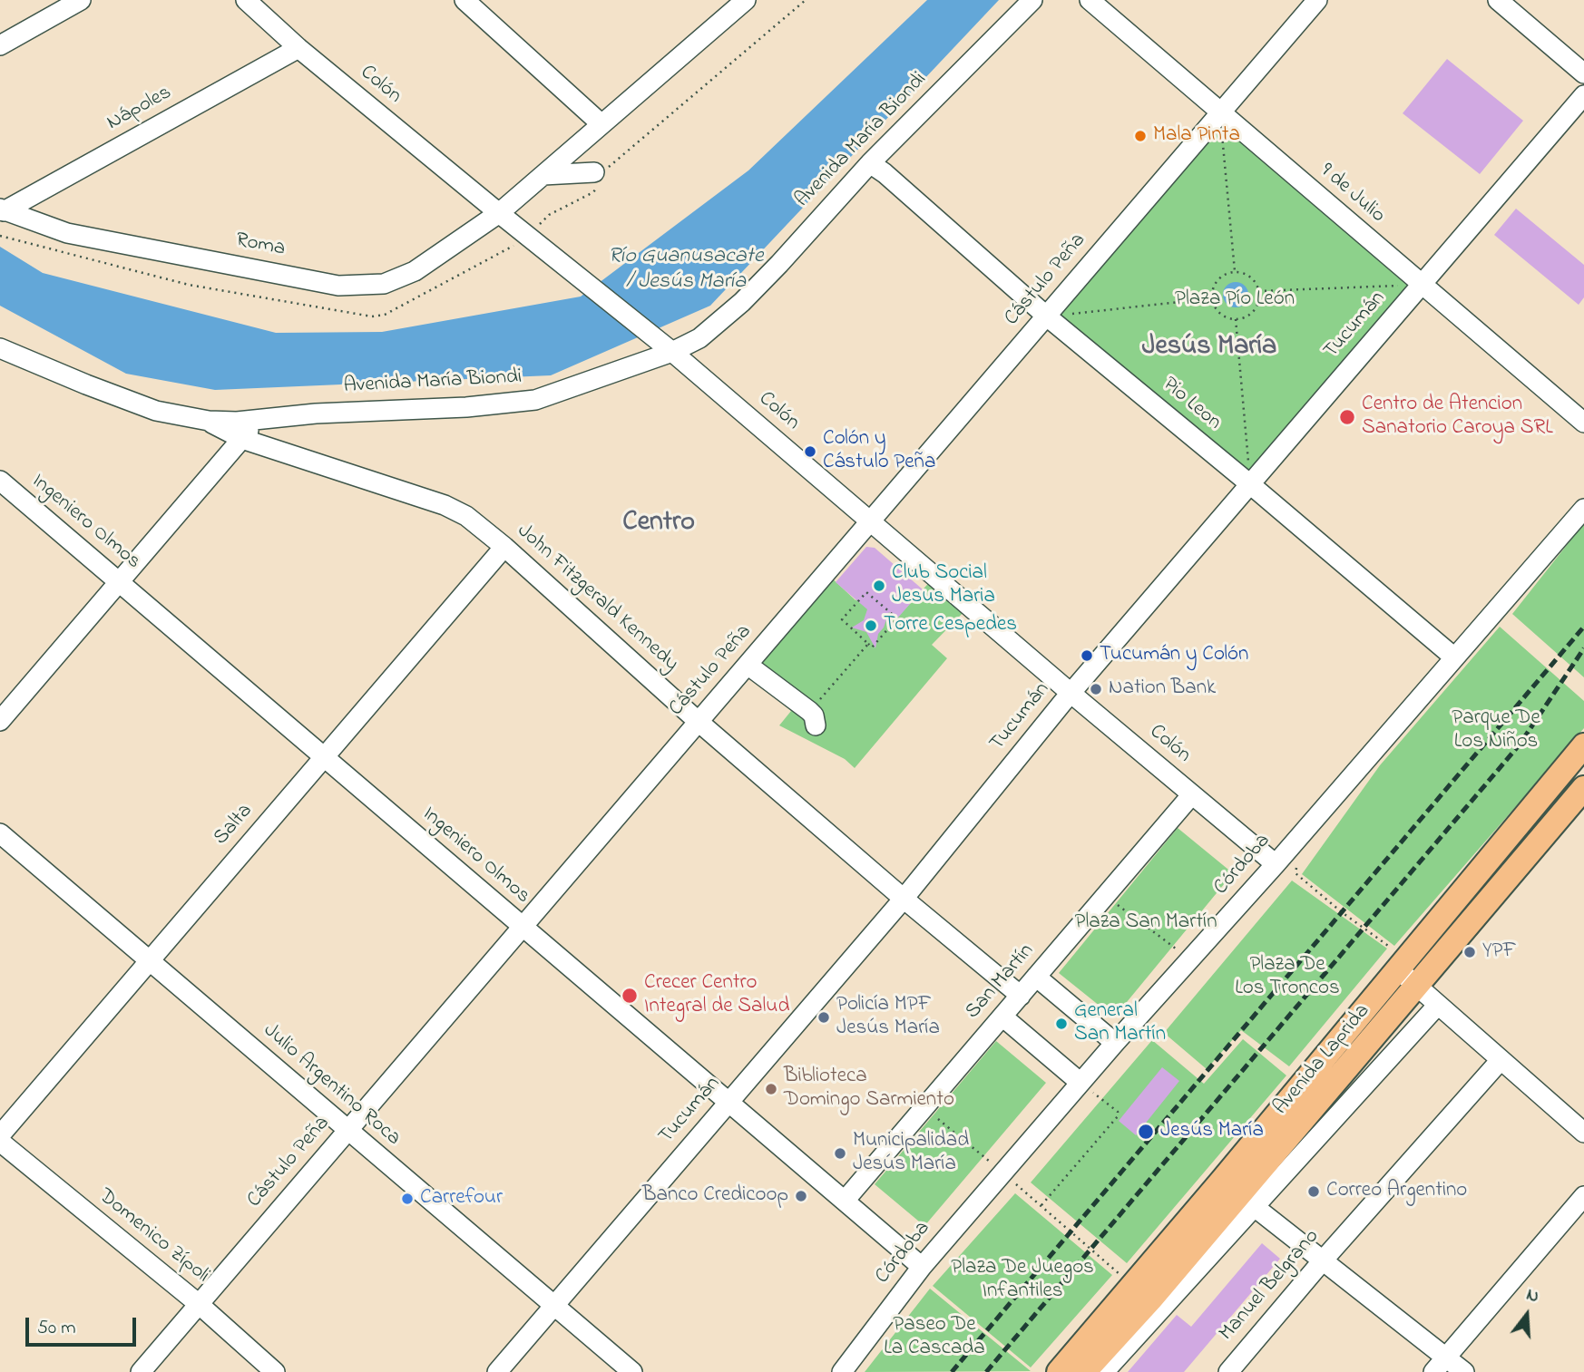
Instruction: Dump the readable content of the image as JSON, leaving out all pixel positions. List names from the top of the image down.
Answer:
{
  "streets": {
    "main road": ["Avenida Laprida"],
    "street": [
      "Colón",
      "Nápoles",
      "Avenida María Biondi",
      "9 de Julio",
      "Roma",
      "Cástulo Peña",
      "Tucumán",
      "Pio Leon",
      "Ingeniero Olmos",
      "John Fitzgerald Kennedy",
      "Salta",
      "Córdoba",
      "San Martín",
      "Julio Argentino Roca",
      "Domenico Zípoli",
      "Manuel Belgrano"
    ]
  },
  "crossings": [
    ["Colón", "Nápoles"],
    ["Colón", "Avenida María Biondi"],
    ["Colón", "Roma"],
    ["Colón", "Cástulo Peña"],
    ["Colón", "Tucumán"],
    ["Colón", "Córdoba"],
    ["Colón", "San Martín"],
    ["Nápoles", "Roma"],
    ["Avenida María Biondi", "Pio Leon"],
    ["Avenida María Biondi", "John Fitzgerald Kennedy"],
    ["9 de Julio", "Cástulo Peña"],
    ["9 de Julio", "Tucumán"],
    ["Cástulo Peña", "Pio Leon"],
    ["Cástulo Peña", "Ingeniero Olmos"],
    ["Cástulo Peña", "John Fitzgerald Kennedy"],
    ["Cástulo Peña", "Julio Argentino Roca"],
    ["Cástulo Peña", "Domenico Zípoli"],
    ["Tucumán", "Pio Leon"],
    ["Tucumán", "Ingeniero Olmos"],
    ["Tucumán", "John Fitzgerald Kennedy"],
    ["Tucumán", "Julio Argentino Roca"],
    ["Pio Leon", "Córdoba"],
    ["Ingeniero Olmos", "Salta"],
    ["Ingeniero Olmos", "Córdoba"],
    ["Ingeniero Olmos", "San Martín"],
    ["John Fitzgerald Kennedy", "Salta"],
    ["John Fitzgerald Kennedy", "San Martín"],
    ["Salta", "Julio Argentino Roca"]
  ],
  "districts": ["Jesús María", "Centro"],
  "water": ["Río Guanusacate / Jesús María"],
  "parks": [
    "Plaza Pío León",
    "Parque De Los Niños",
    "Plaza San Martín",
    "Plaza De Los Troncos",
    "Plaza De Juegos Infantiles",
    "Paseo De La Cascada"
  ],
  "places": [
    "Mala Pinta",
    "Centro de Atencion Sanatorio Caroya SRL",
    "Colón y Cástulo Peña",
    "Club Social Jesus Maria",
    "Torre Cespedes",
    "Tucumán y Colón",
    "Nation Bank",
    "YPF",
    "Crecer Centro Integral de Salud",
    "Policía MPF Jesús María",
    "General San Martín",
    "Biblioteca Domingo Sarmiento",
    "Jesús María",
    "Municipalidad Jesús María",
    "Correo Argentino",
    "Banco Credicoop",
    "Carrefour"
  ],
  "scale_bar": "50 m",
  "north": "top"
}
